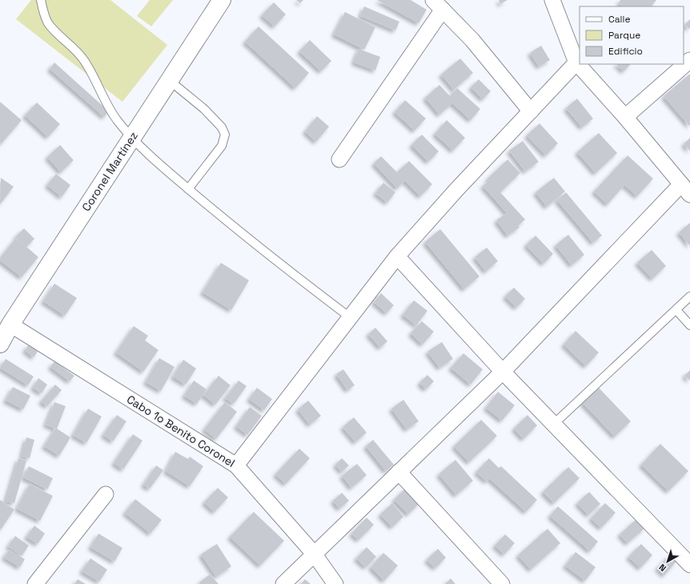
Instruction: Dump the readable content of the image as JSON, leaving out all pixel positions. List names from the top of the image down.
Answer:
{
  "streets": {
    "main road": ["Coronel Martínez"],
    "street": ["Cabo 1o Benito Coronel"]
  },
  "crossings": [
    ["Coronel Martínez", "Cabo 1o Benito Coronel"]
  ],
  "legend": ["Calle", "Parque", "Edificio"],
  "north": "bottom left"
}
